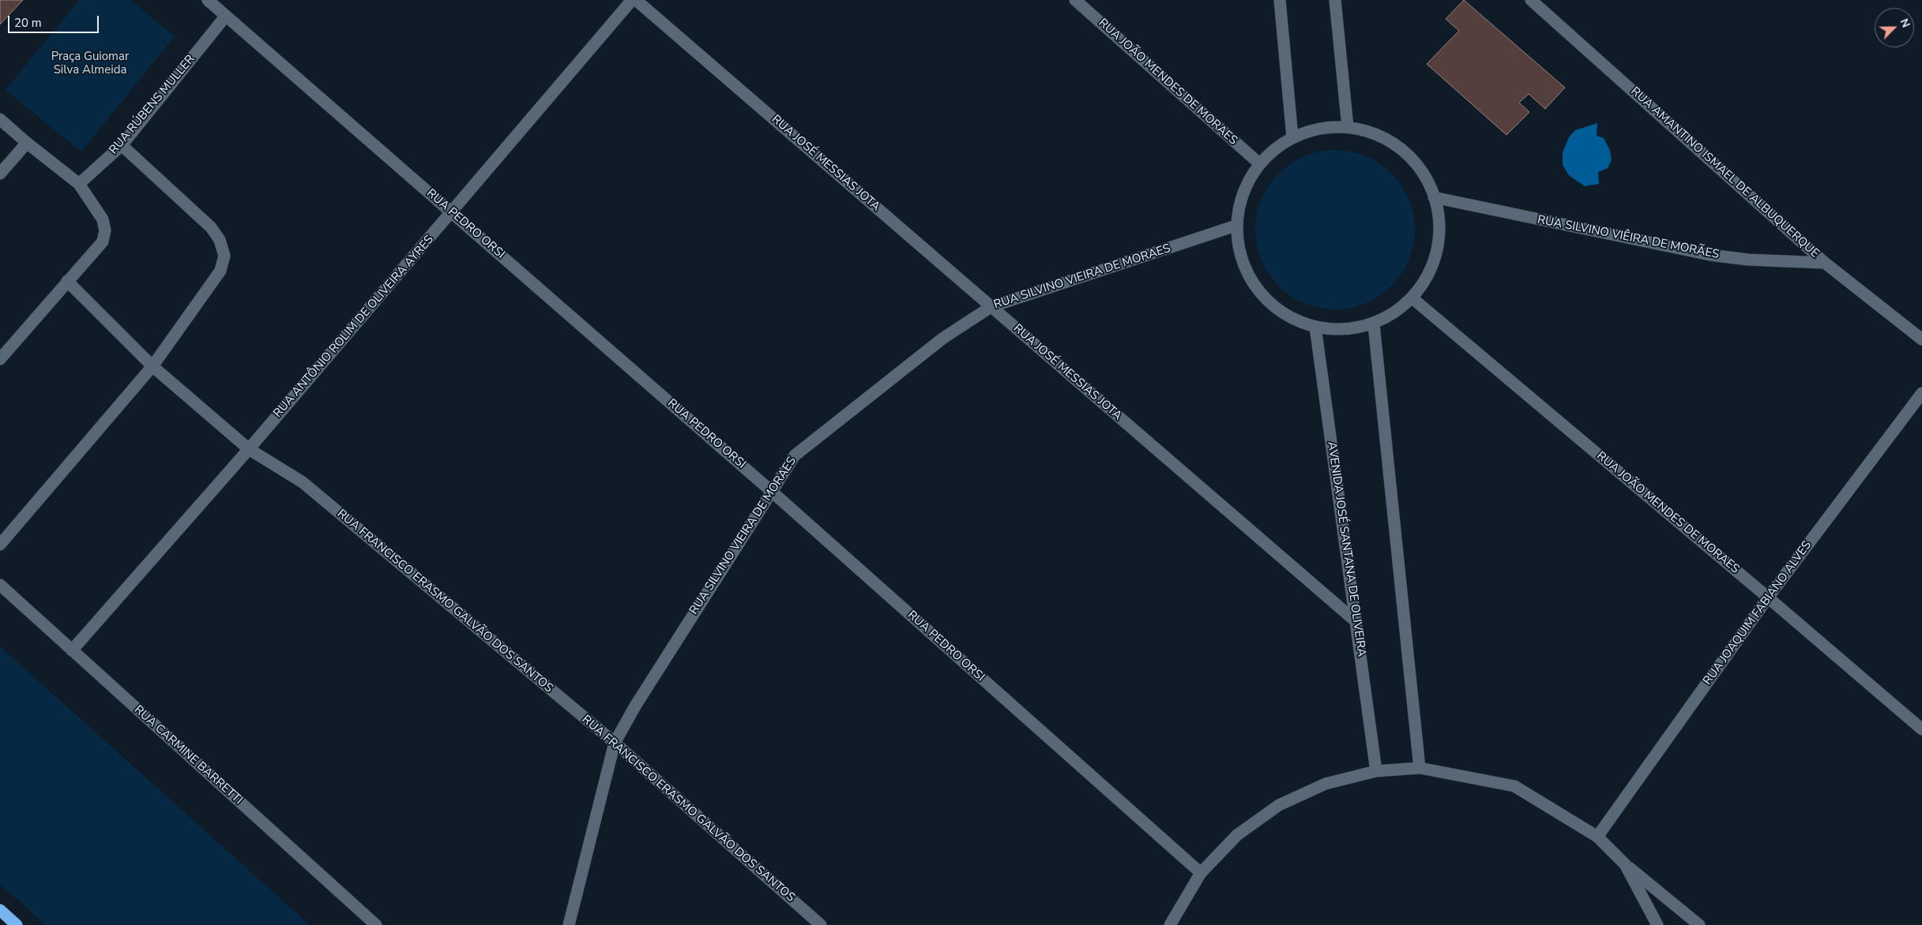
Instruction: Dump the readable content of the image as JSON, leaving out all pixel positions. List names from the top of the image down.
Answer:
{
  "streets": {
    "street": [
      "RUA JOÃO MENDES DE MORAES",
      "RUA RÚBENS MULLER",
      "RUA JOSÉ MESSIAS JOTA",
      "RUA AMANTINO ISMAEL DE ALBUQUERQUE",
      "RUA PEDRO ORSI",
      "RUA SILVINO VIÊIRA DE MORÃES",
      "RUA SILVINO VIEIRA DE MORAES",
      "RUA ANTÔNIO ROLIM DE OLIVEIRA AYRES",
      "AVENIDA JOSÉ SANTANA DE OLIVEIRA",
      "RUA FRANCISCO ERASMO GALVÃO DOS SANTOS",
      "RUA JOAQUIM FABIANO ALVES",
      "RUA CARMINE BARRETTI"
    ]
  },
  "crossings": [
    ["RUA JOÃO MENDES DE MORAES", "RUA JOAQUIM FABIANO ALVES"],
    ["RUA RÚBENS MULLER", "RUA PEDRO ORSI"],
    ["RUA JOSÉ MESSIAS JOTA", "RUA SILVINO VIEIRA DE MORAES"],
    ["RUA JOSÉ MESSIAS JOTA", "AVENIDA JOSÉ SANTANA DE OLIVEIRA"],
    ["RUA AMANTINO ISMAEL DE ALBUQUERQUE", "RUA SILVINO VIÊIRA DE MORÃES"],
    ["RUA PEDRO ORSI", "RUA SILVINO VIEIRA DE MORAES"],
    ["RUA PEDRO ORSI", "RUA ANTÔNIO ROLIM DE OLIVEIRA AYRES"],
    ["RUA SILVINO VIEIRA DE MORAES", "RUA FRANCISCO ERASMO GALVÃO DOS SANTOS"],
    ["RUA ANTÔNIO ROLIM DE OLIVEIRA AYRES", "RUA FRANCISCO ERASMO GALVÃO DOS SANTOS"],
    ["RUA ANTÔNIO ROLIM DE OLIVEIRA AYRES", "RUA CARMINE BARRETTI"]
  ],
  "parks": ["Praça Guiomar Silva Almeida"],
  "scale_bar": "20 m",
  "north": "top right"
}
